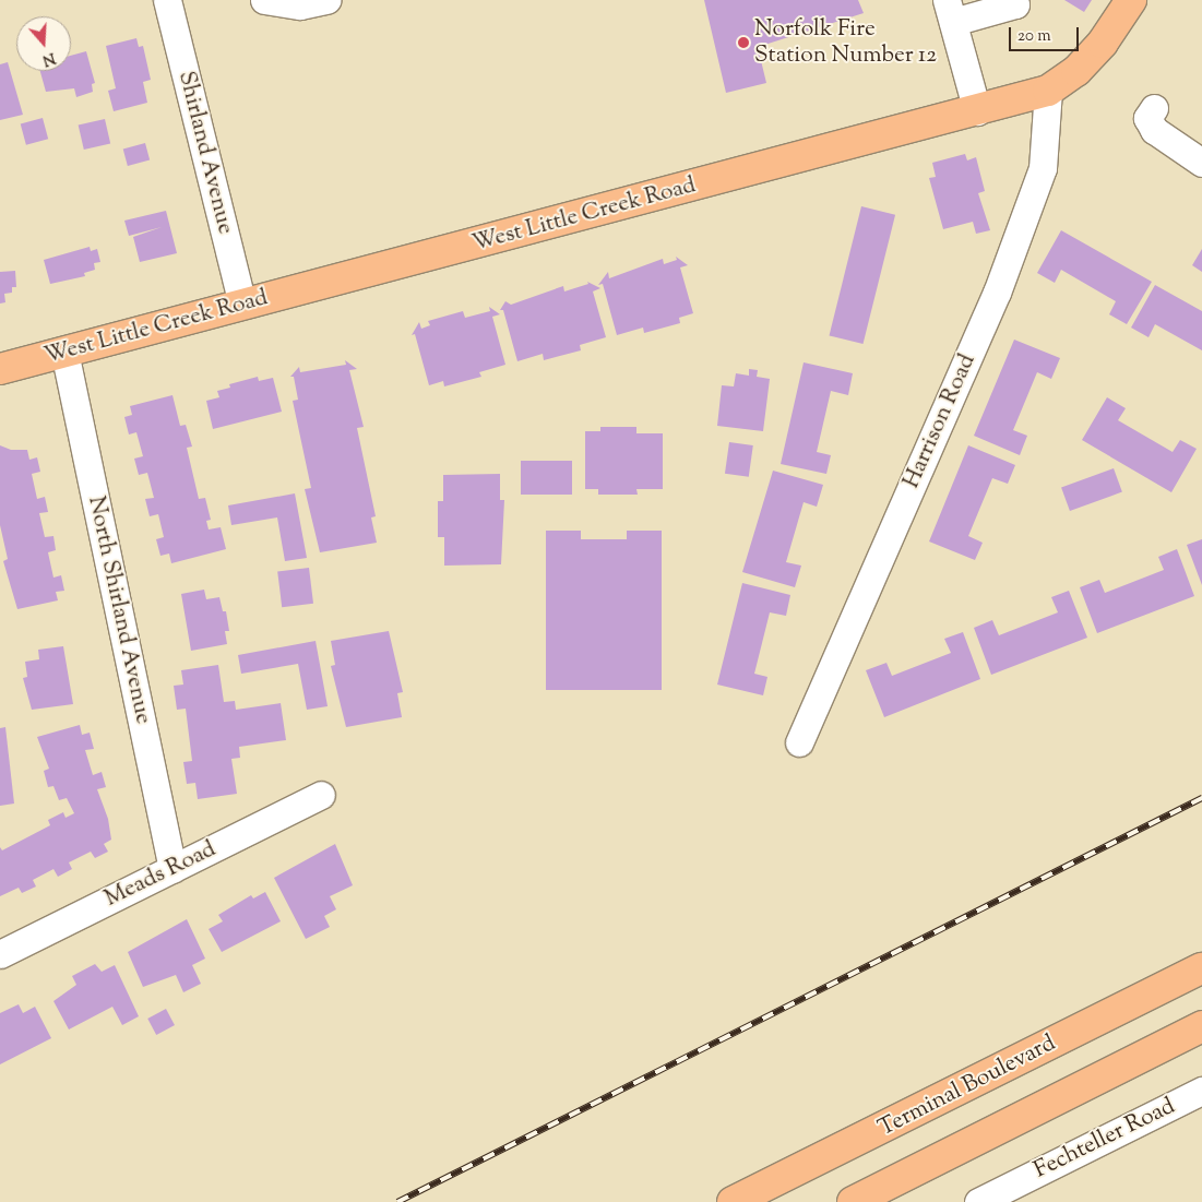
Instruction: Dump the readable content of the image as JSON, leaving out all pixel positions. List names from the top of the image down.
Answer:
{
  "streets": {
    "main road": ["West Little Creek Road", "Terminal Boulevard"],
    "street": [
      "Shirland Avenue",
      "Harrison Road",
      "North Shirland Avenue",
      "Meads Road",
      "Fechteller Road"
    ]
  },
  "crossings": [
    ["Shirland Avenue", "West Little Creek Road"],
    ["West Little Creek Road", "Harrison Road"],
    ["West Little Creek Road", "North Shirland Avenue"],
    ["North Shirland Avenue", "Meads Road"]
  ],
  "places": ["Norfolk Fire Station Number 12"],
  "scale_bar": "20 m",
  "north": "bottom"
}
